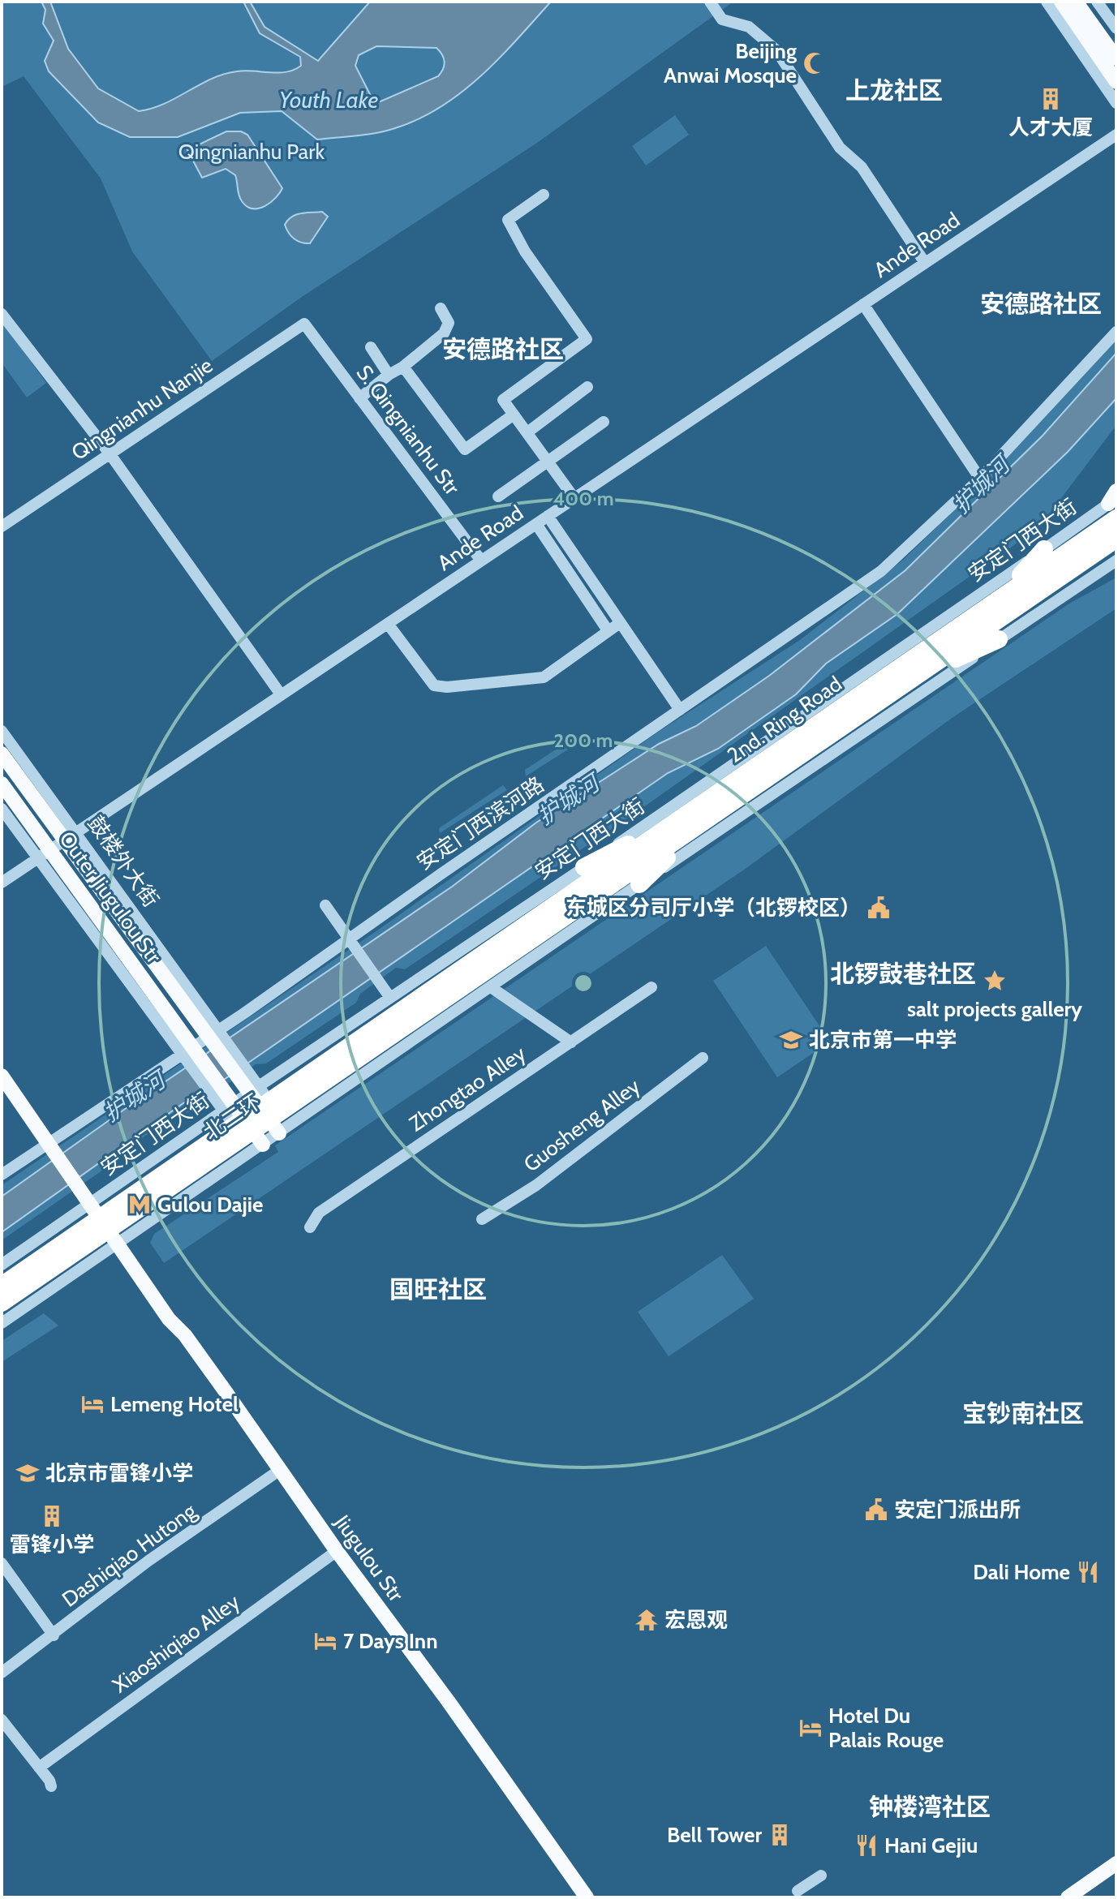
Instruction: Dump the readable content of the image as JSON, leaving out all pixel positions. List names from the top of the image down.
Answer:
{
  "streets": {
    "highway": ["2nd. Ring Road", "北二环"],
    "main road": ["鼓楼外大街", "Outer Jiugulou Str", "Jiugulou Str"],
    "street": [
      "Ande Road",
      "Qingnianhu Nanjie",
      "S. Qingnianhu Str",
      "安定门西大街",
      "安定门西滨河路",
      "Zhongtao Alley",
      "Guosheng Alley",
      "Dashiqiao Hutong",
      "Xiaoshiqiao Alley"
    ]
  },
  "crossings": [
    ["Ande Road", "S. Qingnianhu Str"],
    ["Ande Road", "鼓楼外大街"],
    ["Ande Road", "Outer Jiugulou Str"],
    ["Qingnianhu Nanjie", "S. Qingnianhu Str"],
    ["安定门西大街", "2nd. Ring Road"],
    ["安定门西大街", "鼓楼外大街"],
    ["安定门西大街", "Outer Jiugulou Str"],
    ["安定门西大街", "Jiugulou Str"],
    ["2nd. Ring Road", "北二环"],
    ["安定门西滨河路", "Jiugulou Str"],
    ["Dashiqiao Hutong", "Jiugulou Str"],
    ["Jiugulou Str", "Xiaoshiqiao Alley"]
  ],
  "districts": [
    "上龙社区",
    "安德路社区",
    "安德路社区",
    "北锣鼓巷社区",
    "国旺社区",
    "宝钞南社区",
    "钟楼湾社区"
  ],
  "water": ["Youth Lake", "护城河"],
  "parks": ["Qingnianhu Park"],
  "places": {
    "mosque": ["Beijing Anwai Mosque"],
    "building": ["人才大厦", "雷锋小学", "Bell Tower"],
    "public building": ["东城区分司厅小学（北锣校区）", "安定门派出所"],
    "place": ["salt projects gallery"],
    "school or university": ["北京市第一中学", "北京市雷锋小学"],
    "metro station": ["Gulou Dajie"],
    "hotel": ["Lemeng Hotel", "7 Days Inn", "Hotel Du Palais Rouge"],
    "restaurant": ["Dali Home", "Hani Gejiu"],
    "temple": ["宏恩观"]
  },
  "rings": ["400 m", "200 m"]
}
